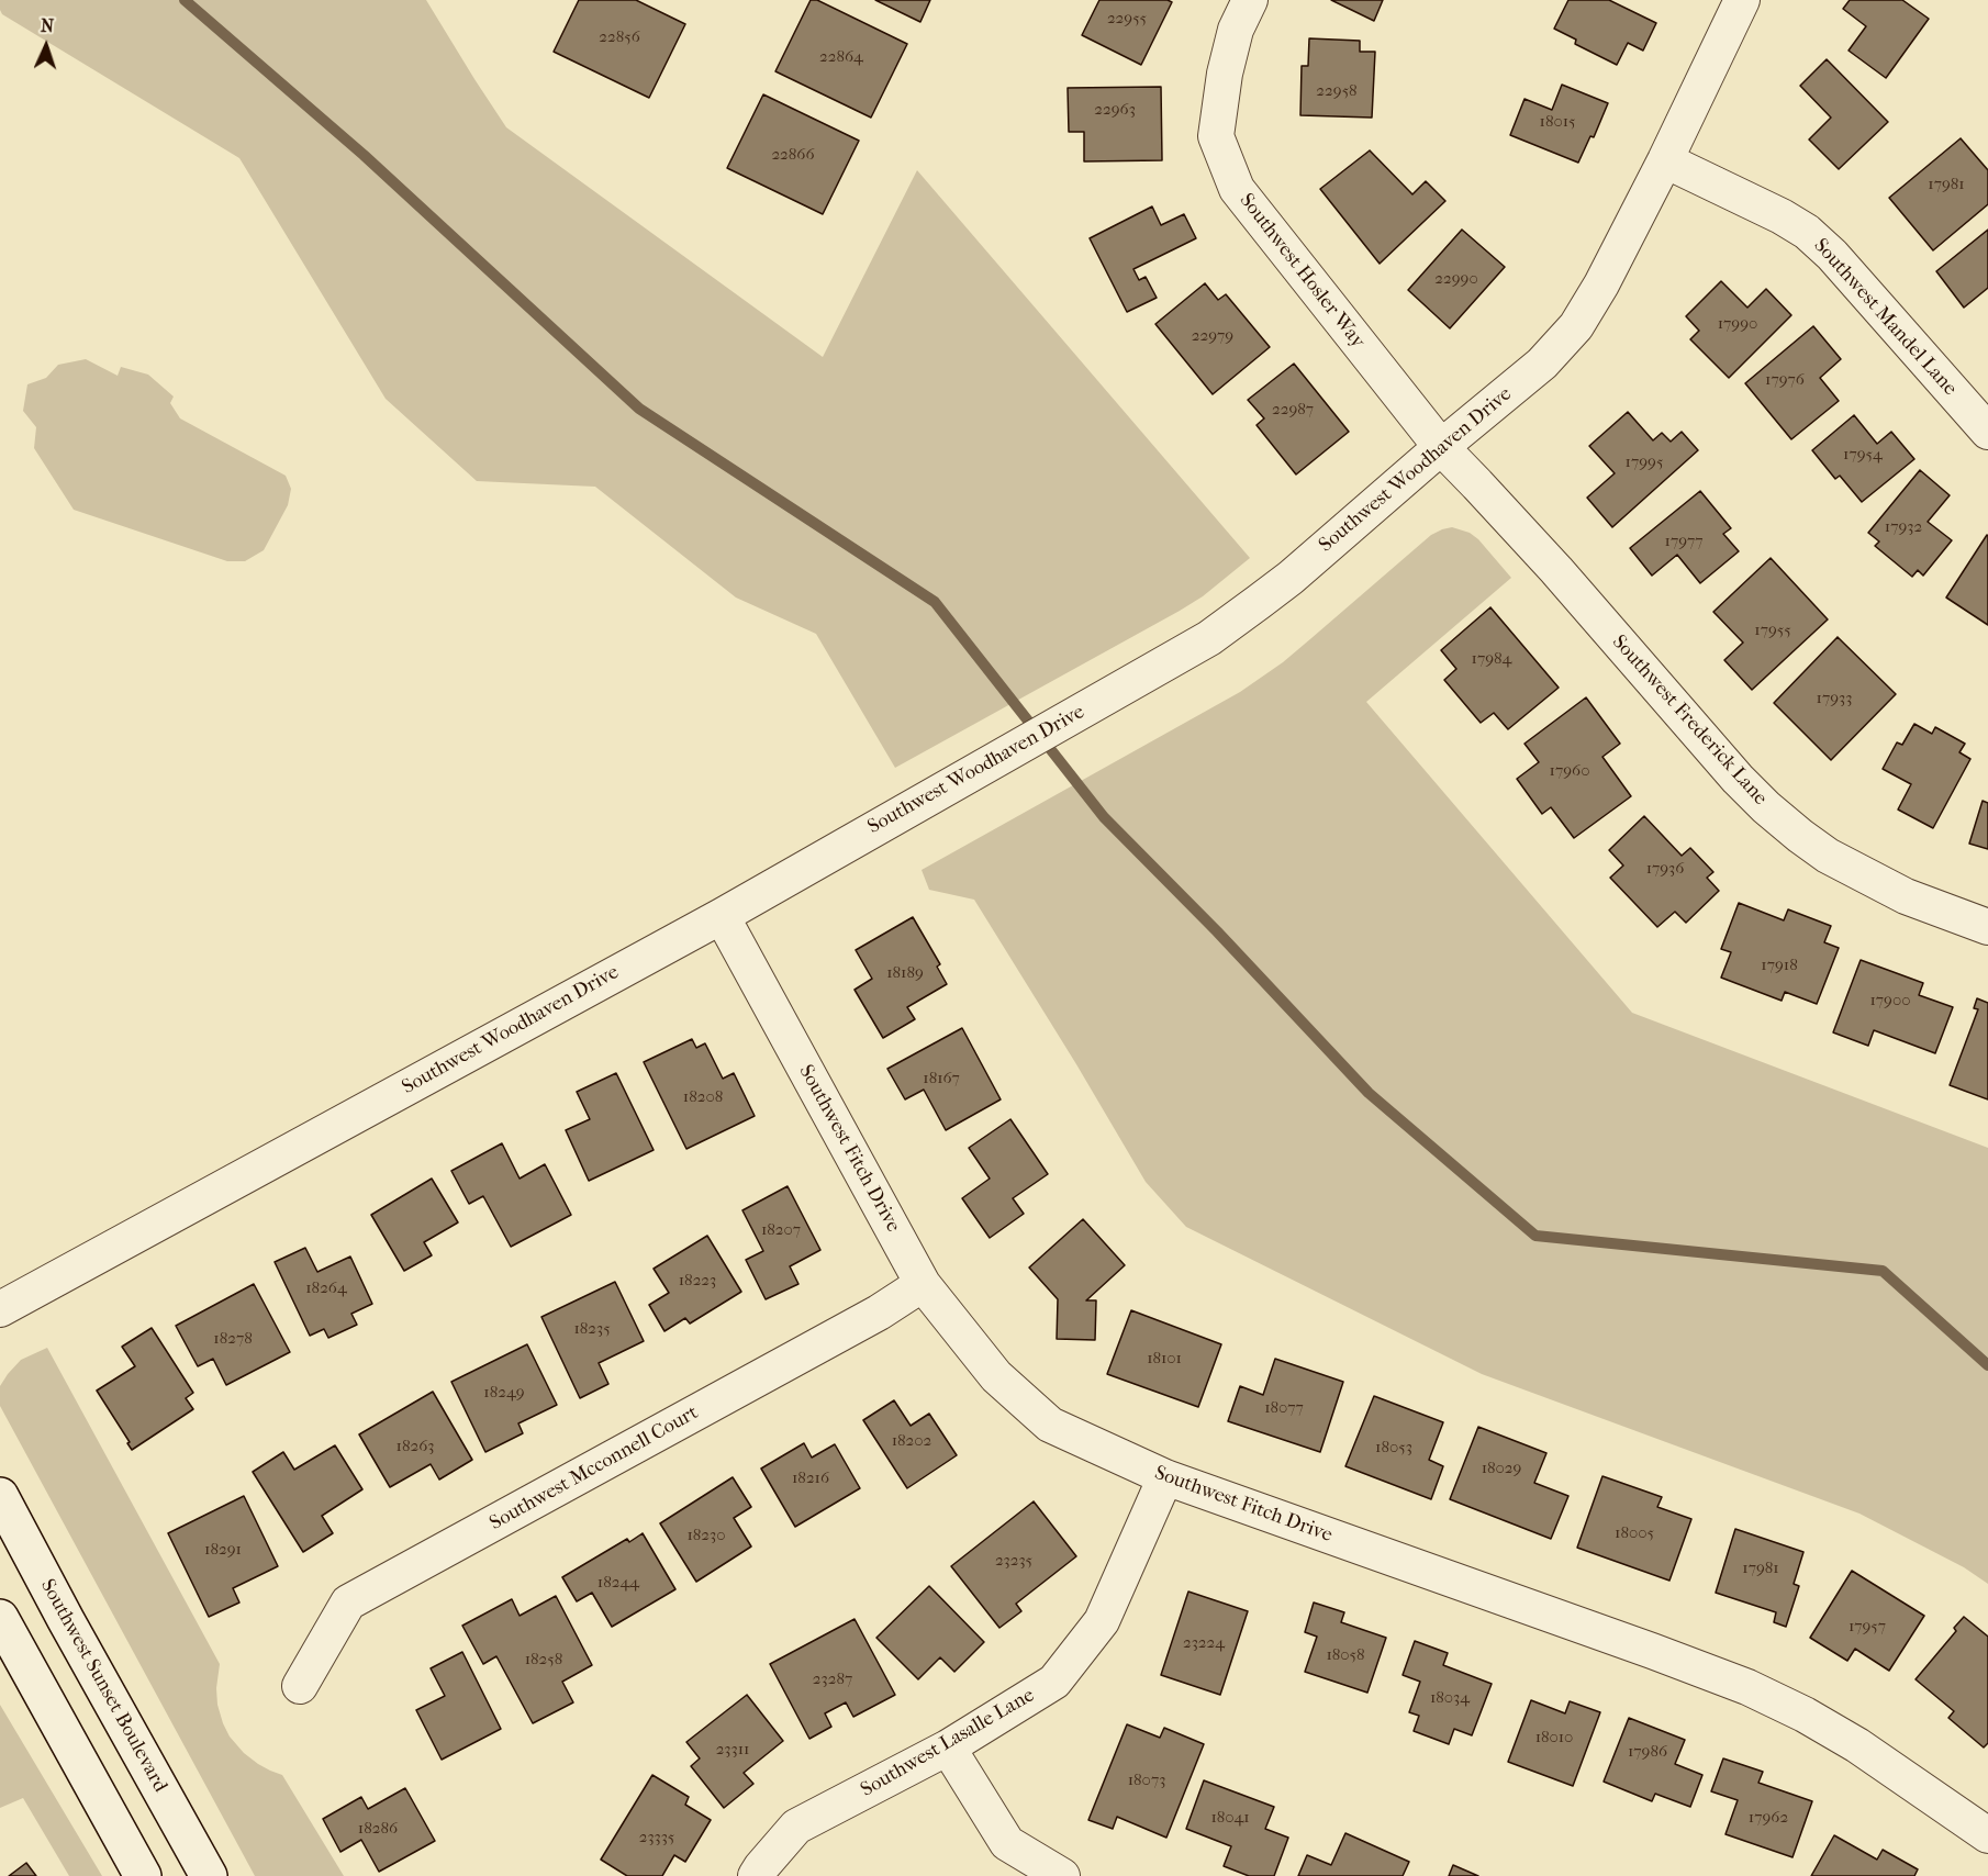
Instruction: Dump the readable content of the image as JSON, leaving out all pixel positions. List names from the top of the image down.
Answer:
{
  "streets": {
    "main road": ["Southwest Sunset Boulevard"],
    "street": [
      "Southwest Hosler Way",
      "Southwest Mandel Lane",
      "Southwest Woodhaven Drive",
      "Southwest Frederick Lane",
      "Southwest Fitch Drive",
      "Southwest Mcconnell Court",
      "Southwest Lasalle Lane"
    ]
  },
  "crossings": [
    ["Southwest Hosler Way", "Southwest Woodhaven Drive"],
    ["Southwest Hosler Way", "Southwest Frederick Lane"],
    ["Southwest Mandel Lane", "Southwest Woodhaven Drive"],
    ["Southwest Woodhaven Drive", "Southwest Frederick Lane"],
    ["Southwest Woodhaven Drive", "Southwest Fitch Drive"],
    ["Southwest Fitch Drive", "Southwest Mcconnell Court"],
    ["Southwest Fitch Drive", "Southwest Lasalle Lane"]
  ],
  "house_numbers": [
    "22955",
    "22856",
    "22864",
    "22958",
    "22963",
    "18015",
    "22866",
    "17981",
    "22990",
    "17990",
    "22979",
    "17976",
    "22987",
    "17954",
    "17995",
    "17932",
    "17977",
    "17955",
    "17984",
    "17933",
    "17960",
    "17936",
    "17918",
    "18189",
    "17900",
    "18167",
    "18208",
    "18207",
    "18223",
    "18264",
    "18235",
    "18278",
    "18101",
    "18249",
    "18077",
    "18202",
    "18263",
    "18053",
    "18029",
    "18216",
    "18005",
    "18230",
    "18291",
    "23235",
    "17981",
    "18244",
    "17957",
    "23224",
    "18058",
    "18258",
    "23287",
    "18034",
    "18010",
    "23311",
    "17986",
    "18073",
    "18041",
    "17962",
    "18286",
    "23335"
  ],
  "north": "top"
}
